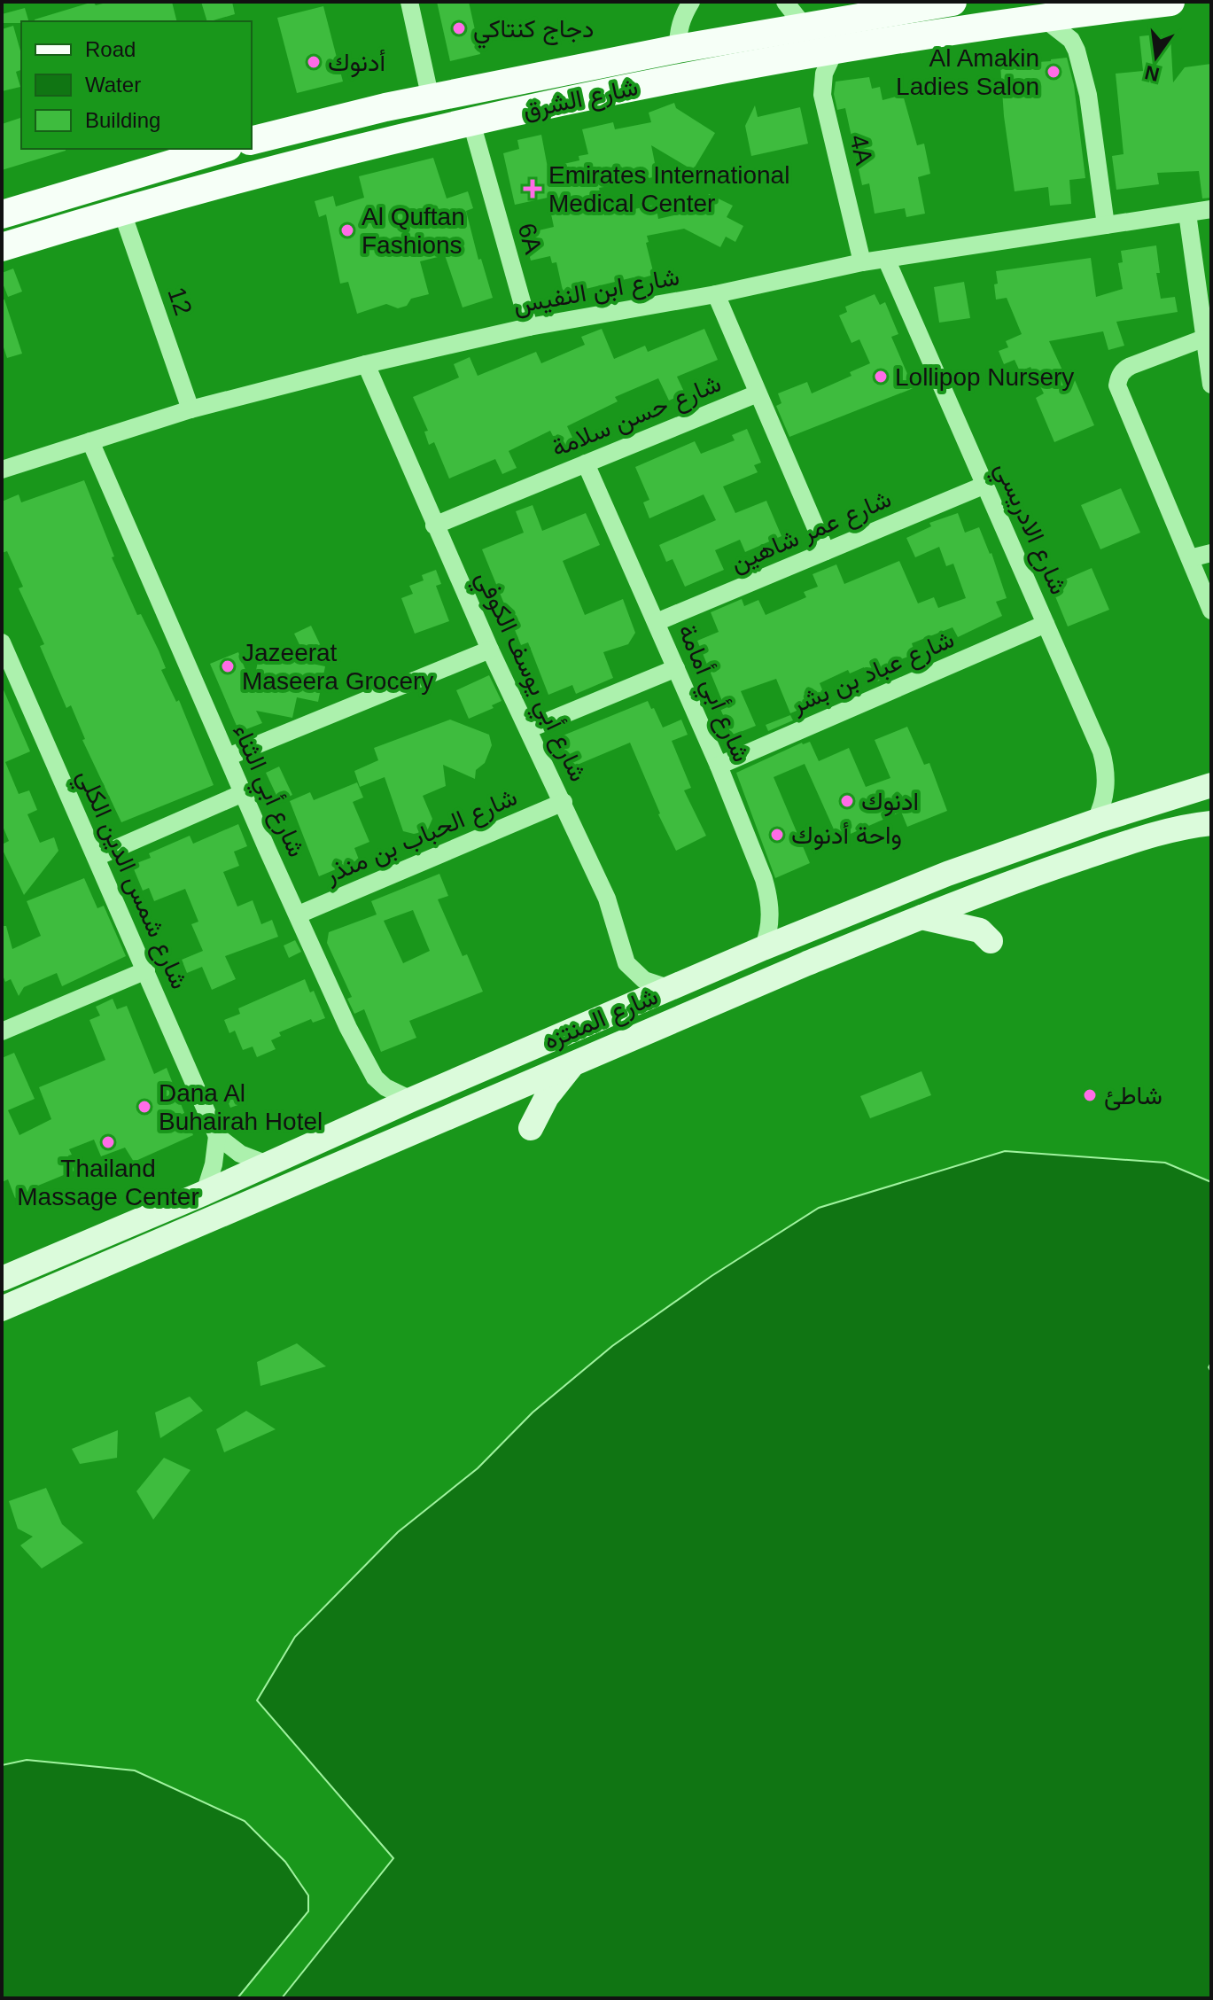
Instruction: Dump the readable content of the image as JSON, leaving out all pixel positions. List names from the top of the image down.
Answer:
{
  "streets": {
    "main road": ["شارع الشرق", "شارع المنتزه"],
    "street": [
      "4A",
      "6A",
      "شارع ابن النفيس",
      "12",
      "شارع حسن سلامة",
      "شارع الادريسي",
      "شارع عمر شاهين",
      "شارع عباد بن بشر",
      "شارع أبي يوسف الكوفي",
      "شارع أبي أمامة",
      "شارع أبي الثناء",
      "شارع الحباب بن منذر",
      "شارع شمس الدين الكلي"
    ]
  },
  "crossings": [
    ["شارع الشرق", "4A"],
    ["شارع الشرق", "6A"],
    ["شارع الشرق", "12"],
    ["4A", "شارع ابن النفيس"],
    ["6A", "شارع ابن النفيس"],
    ["شارع ابن النفيس", "12"],
    ["شارع ابن النفيس", "شارع حسن سلامة"],
    ["شارع ابن النفيس", "شارع الادريسي"],
    ["شارع ابن النفيس", "شارع أبي يوسف الكوفي"],
    ["شارع ابن النفيس", "شارع أبي الثناء"],
    ["شارع حسن سلامة", "شارع أبي يوسف الكوفي"],
    ["شارع حسن سلامة", "شارع أبي أمامة"],
    ["شارع الادريسي", "شارع عمر شاهين"],
    ["شارع الادريسي", "شارع عباد بن بشر"],
    ["شارع الادريسي", "شارع المنتزه"],
    ["شارع عمر شاهين", "شارع أبي أمامة"],
    ["شارع عباد بن بشر", "شارع أبي أمامة"],
    ["شارع أبي يوسف الكوفي", "شارع الحباب بن منذر"],
    ["شارع أبي يوسف الكوفي", "شارع المنتزه"],
    ["شارع أبي أمامة", "شارع المنتزه"],
    ["شارع أبي الثناء", "شارع الحباب بن منذر"],
    ["شارع أبي الثناء", "شارع المنتزه"]
  ],
  "places": {
    "other": [
      "دجاج كنتاكي",
      "أدنوك",
      "Al Amakin Ladies Salon",
      "Al Quftan Fashions",
      "Lollipop Nursery",
      "Jazeerat Maseera Grocery",
      "ادنوك",
      "واحة أدنوك",
      "شاطئ",
      "Dana Al Buhairah Hotel",
      "Thailand Massage Center"
    ],
    "health": ["Emirates International Medical Center"]
  },
  "legend": ["Road", "Water", "Building"],
  "north": "bottom"
}
